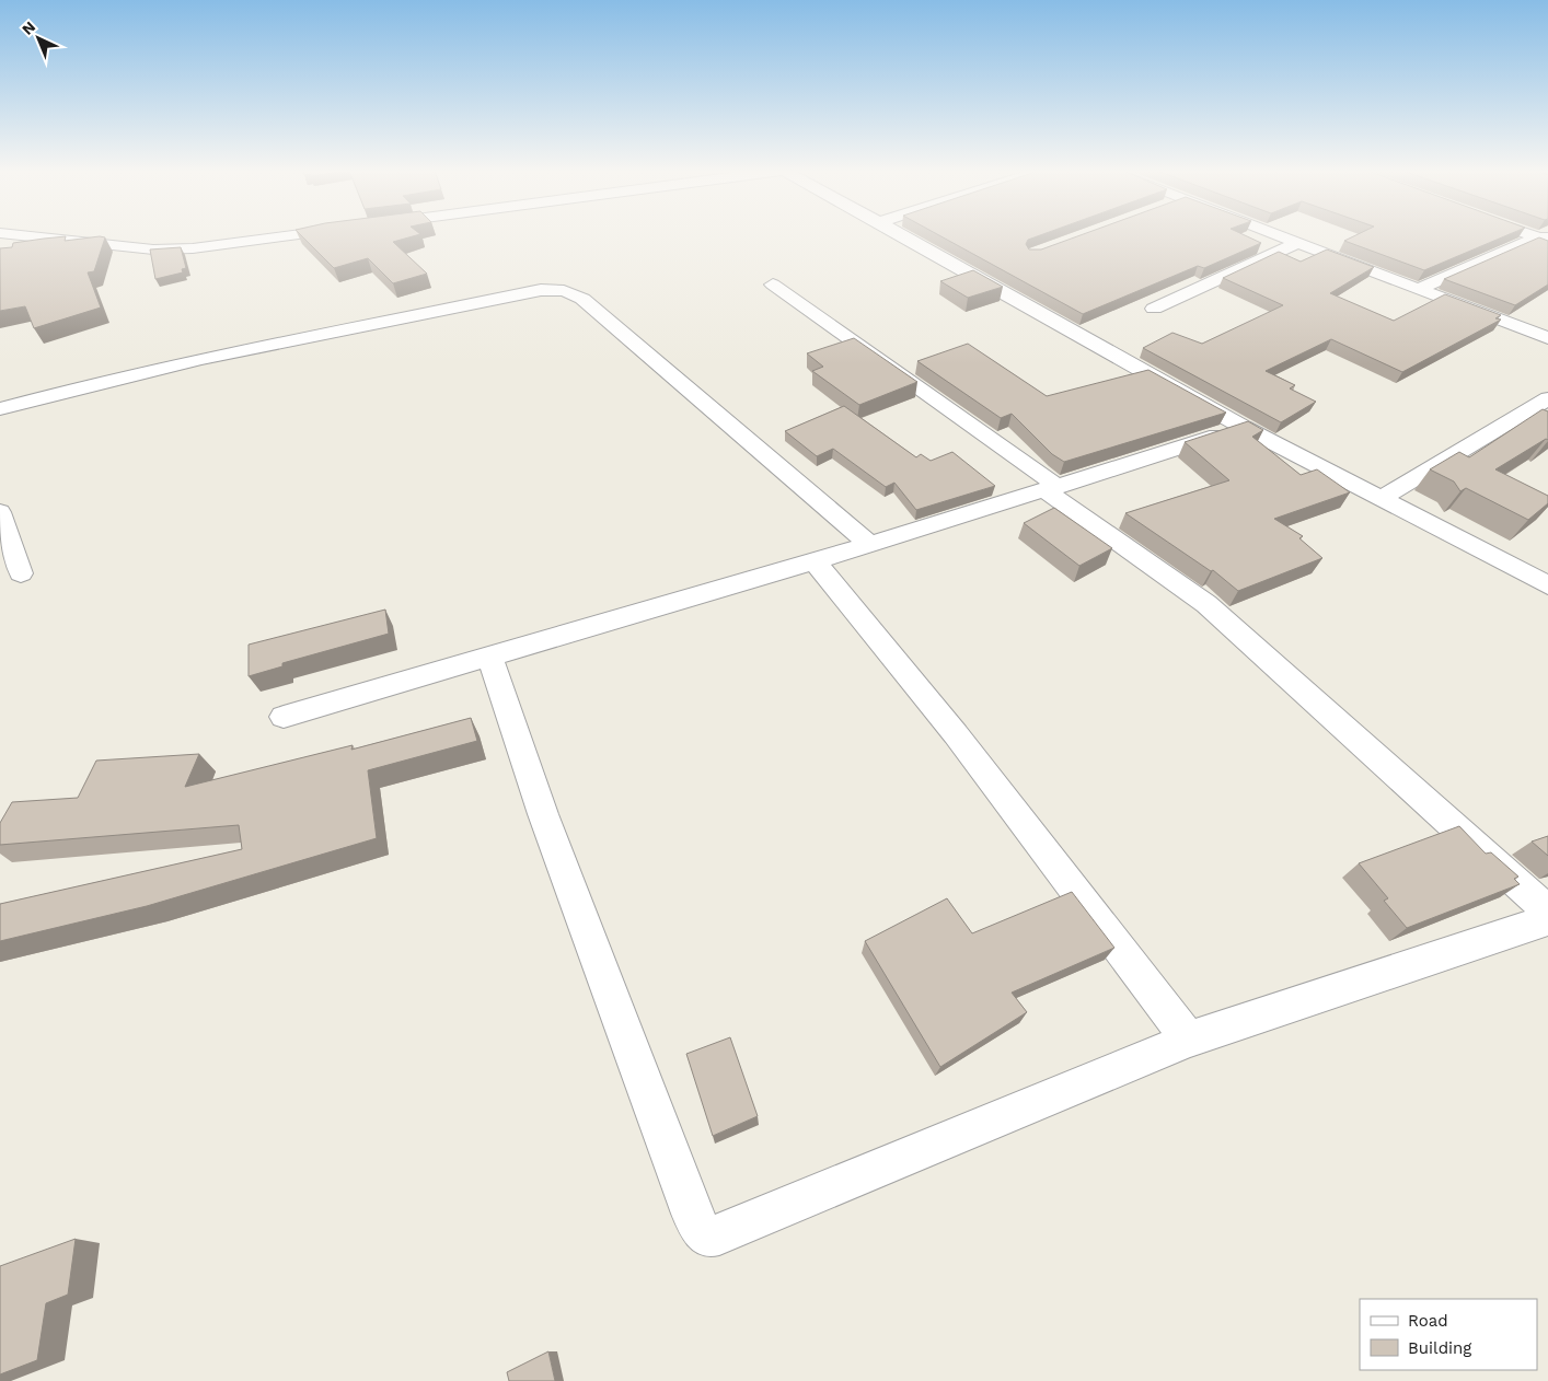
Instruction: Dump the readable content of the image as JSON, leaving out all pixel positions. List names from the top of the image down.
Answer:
{
  "legend": ["Road", "Building"],
  "north": "top left"
}
